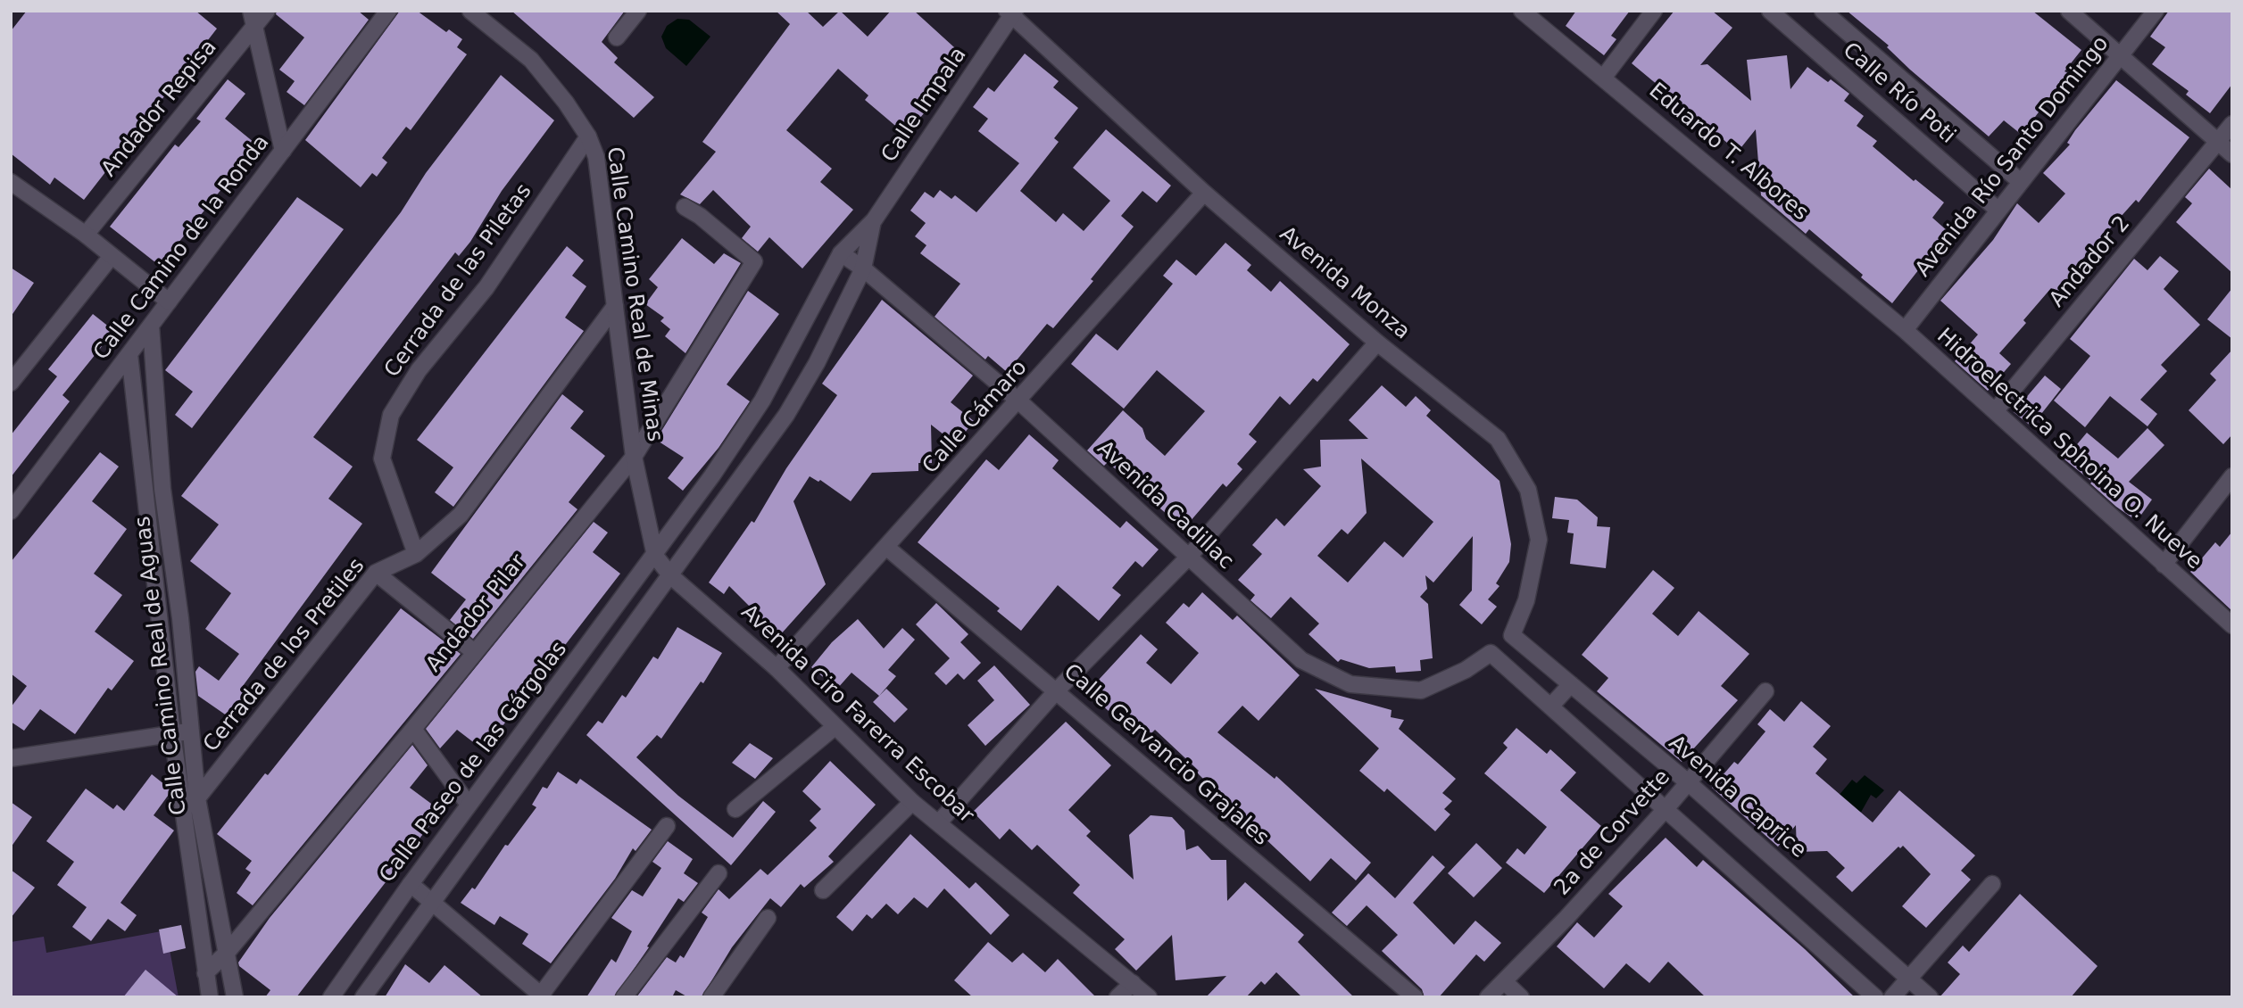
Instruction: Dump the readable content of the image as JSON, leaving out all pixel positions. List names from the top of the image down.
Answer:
{
  "streets": {
    "street": [
      "Calle Río Poti",
      "Calle Impala",
      "Andador Repisa",
      "Eduardo T. Albores",
      "Avenida Río Santo Domingo",
      "Calle Camino de la Ronda",
      "Andador 2",
      "Cerrada de las Piletas",
      "Avenida Monza",
      "Calle Camino Real de Minas",
      "Calle Cámaro",
      "Hidroelectrica Sphoina O. Nueve",
      "Avenida Cadillac",
      "Andador Pilar",
      "Cerrada de los Pretiles",
      "Calle Camino Real de Aguas",
      "Avenida Ciro Farerra Escobar",
      "Calle Gervancio Grajales",
      "Calle Paseo de las Gárgolas",
      "Avenida Caprice",
      "2a de Corvette"
    ]
  },
  "crossings": [
    ["Calle Río Poti", "Avenida Río Santo Domingo"],
    ["Calle Impala", "Avenida Monza"],
    ["Calle Impala", "Avenida Cadillac"],
    ["Calle Impala", "Avenida Ciro Farerra Escobar"],
    ["Calle Impala", "Calle Paseo de las Gárgolas"],
    ["Eduardo T. Albores", "Avenida Río Santo Domingo"],
    ["Eduardo T. Albores", "Hidroelectrica Sphoina O. Nueve"],
    ["Avenida Río Santo Domingo", "Hidroelectrica Sphoina O. Nueve"],
    ["Calle Camino de la Ronda", "Calle Camino Real de Aguas"],
    ["Andador 2", "Hidroelectrica Sphoina O. Nueve"],
    ["Cerrada de las Piletas", "Calle Camino Real de Minas"],
    ["Cerrada de las Piletas", "Cerrada de los Pretiles"],
    ["Avenida Monza", "Calle Cámaro"],
    ["Avenida Monza", "Avenida Caprice"],
    ["Calle Camino Real de Minas", "Andador Pilar"],
    ["Calle Camino Real de Minas", "Cerrada de los Pretiles"],
    ["Calle Camino Real de Minas", "Avenida Ciro Farerra Escobar"],
    ["Calle Camino Real de Minas", "Calle Paseo de las Gárgolas"],
    ["Calle Cámaro", "Avenida Cadillac"],
    ["Calle Cámaro", "Avenida Ciro Farerra Escobar"],
    ["Calle Cámaro", "Calle Gervancio Grajales"],
    ["Avenida Cadillac", "Calle Paseo de las Gárgolas"],
    ["Andador Pilar", "Calle Camino Real de Aguas"],
    ["Cerrada de los Pretiles", "Calle Camino Real de Aguas"],
    ["Avenida Ciro Farerra Escobar", "Calle Paseo de las Gárgolas"],
    ["Avenida Caprice", "2a de Corvette"]
  ]
}
